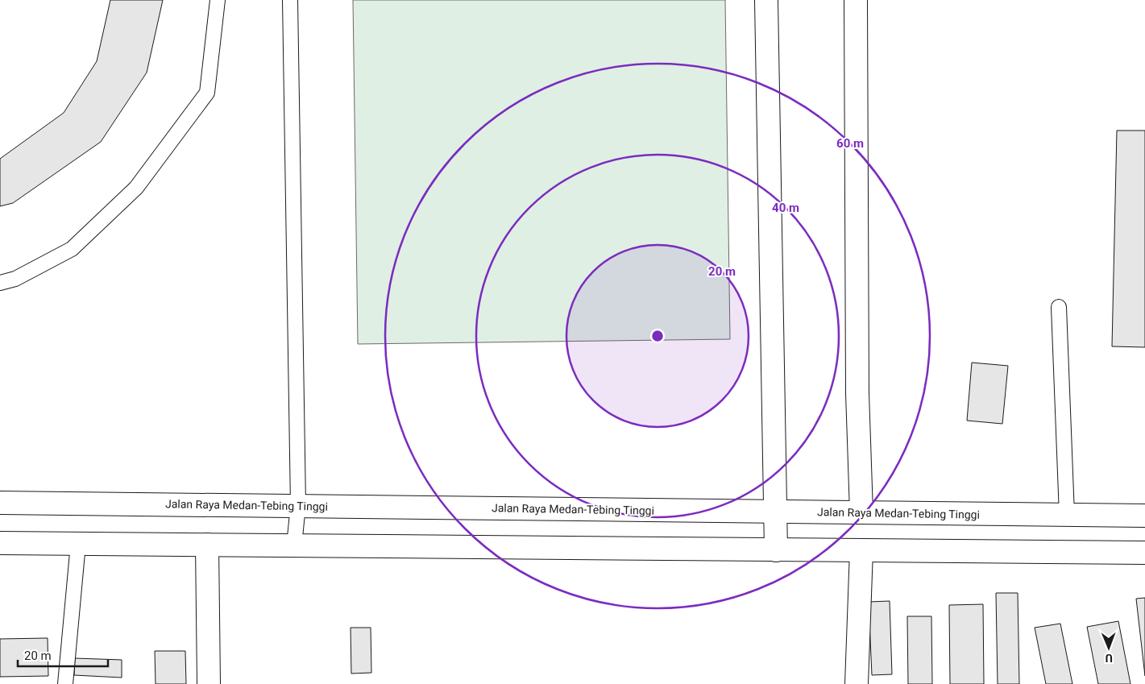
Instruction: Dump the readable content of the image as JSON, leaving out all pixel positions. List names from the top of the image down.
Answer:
{
  "streets": {
    "main road": ["Jalan Raya Medan-Tebing Tinggi"]
  },
  "scale_bar": "20 m",
  "north": "bottom",
  "rings": ["60 m", "40 m", "20 m"]
}
